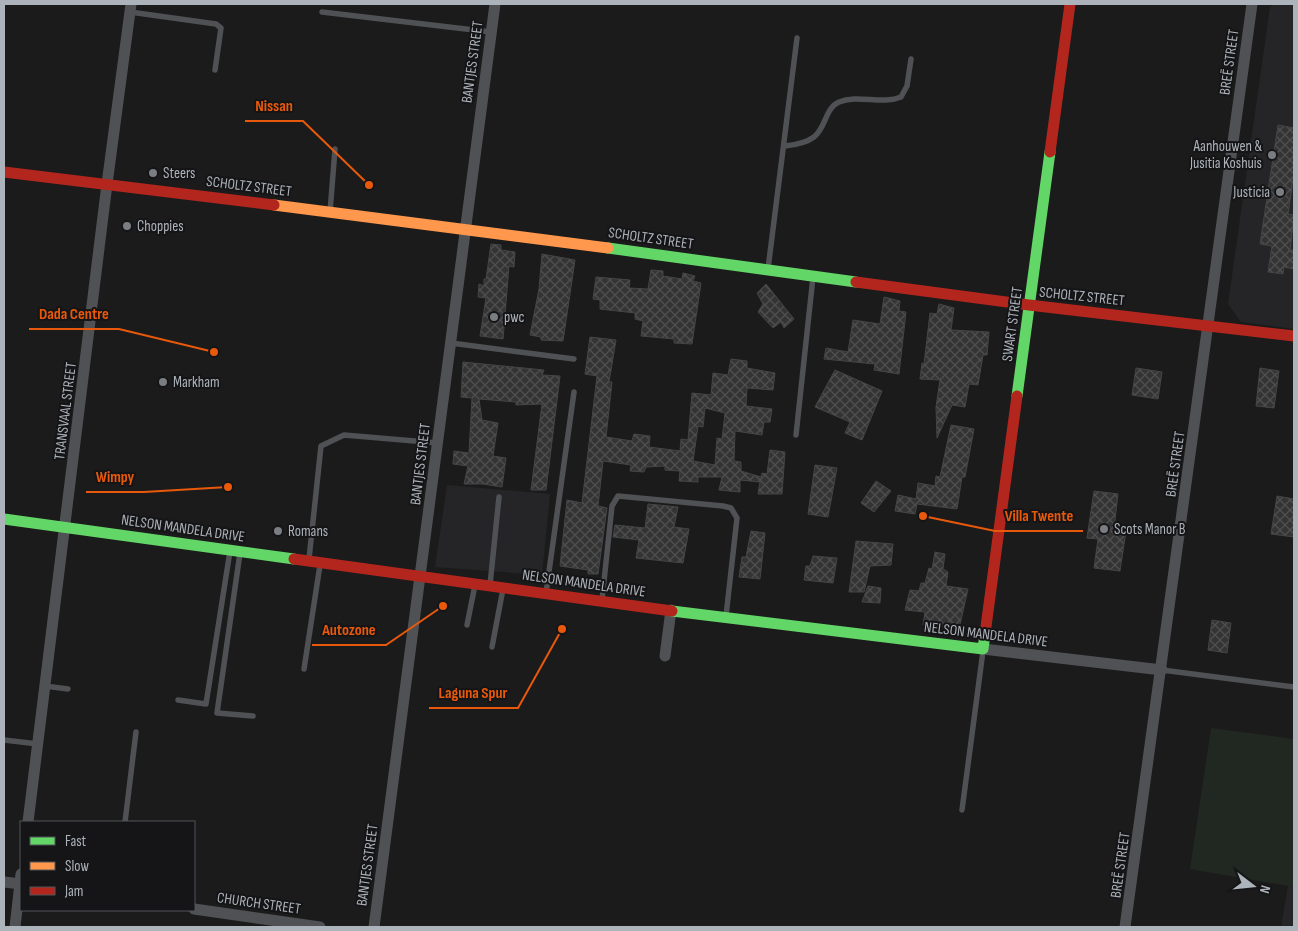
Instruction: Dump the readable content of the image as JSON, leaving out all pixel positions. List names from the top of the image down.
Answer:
{
  "streets": {
    "main road": ["SCHOLTZ STREET", "SWART STREET", "NELSON MANDELA DRIVE"],
    "street": [
      "BANTJES STREET",
      "BREË STREET",
      "TRANSVAAL STREET",
      "CHURCH STREET"
    ]
  },
  "crossings": [
    ["BANTJES STREET", "SCHOLTZ STREET"],
    ["BANTJES STREET", "NELSON MANDELA DRIVE"],
    ["BREË STREET", "SCHOLTZ STREET"],
    ["BREË STREET", "NELSON MANDELA DRIVE"],
    ["SCHOLTZ STREET", "SWART STREET"],
    ["SCHOLTZ STREET", "TRANSVAAL STREET"],
    ["SWART STREET", "NELSON MANDELA DRIVE"],
    ["TRANSVAAL STREET", "NELSON MANDELA DRIVE"]
  ],
  "places": [
    "Aanhouwen & Jusitia Koshuis",
    "Steers",
    "Nissan",
    "Justicia",
    "Choppies",
    "pwc",
    "Dada Centre",
    "Markham",
    "Wimpy",
    "Villa Twente",
    "Scots Manor B",
    "Romans",
    "Autozone",
    "Laguna Spur"
  ],
  "legend": ["Fast", "Slow", "Jam"],
  "north": "right"
}
